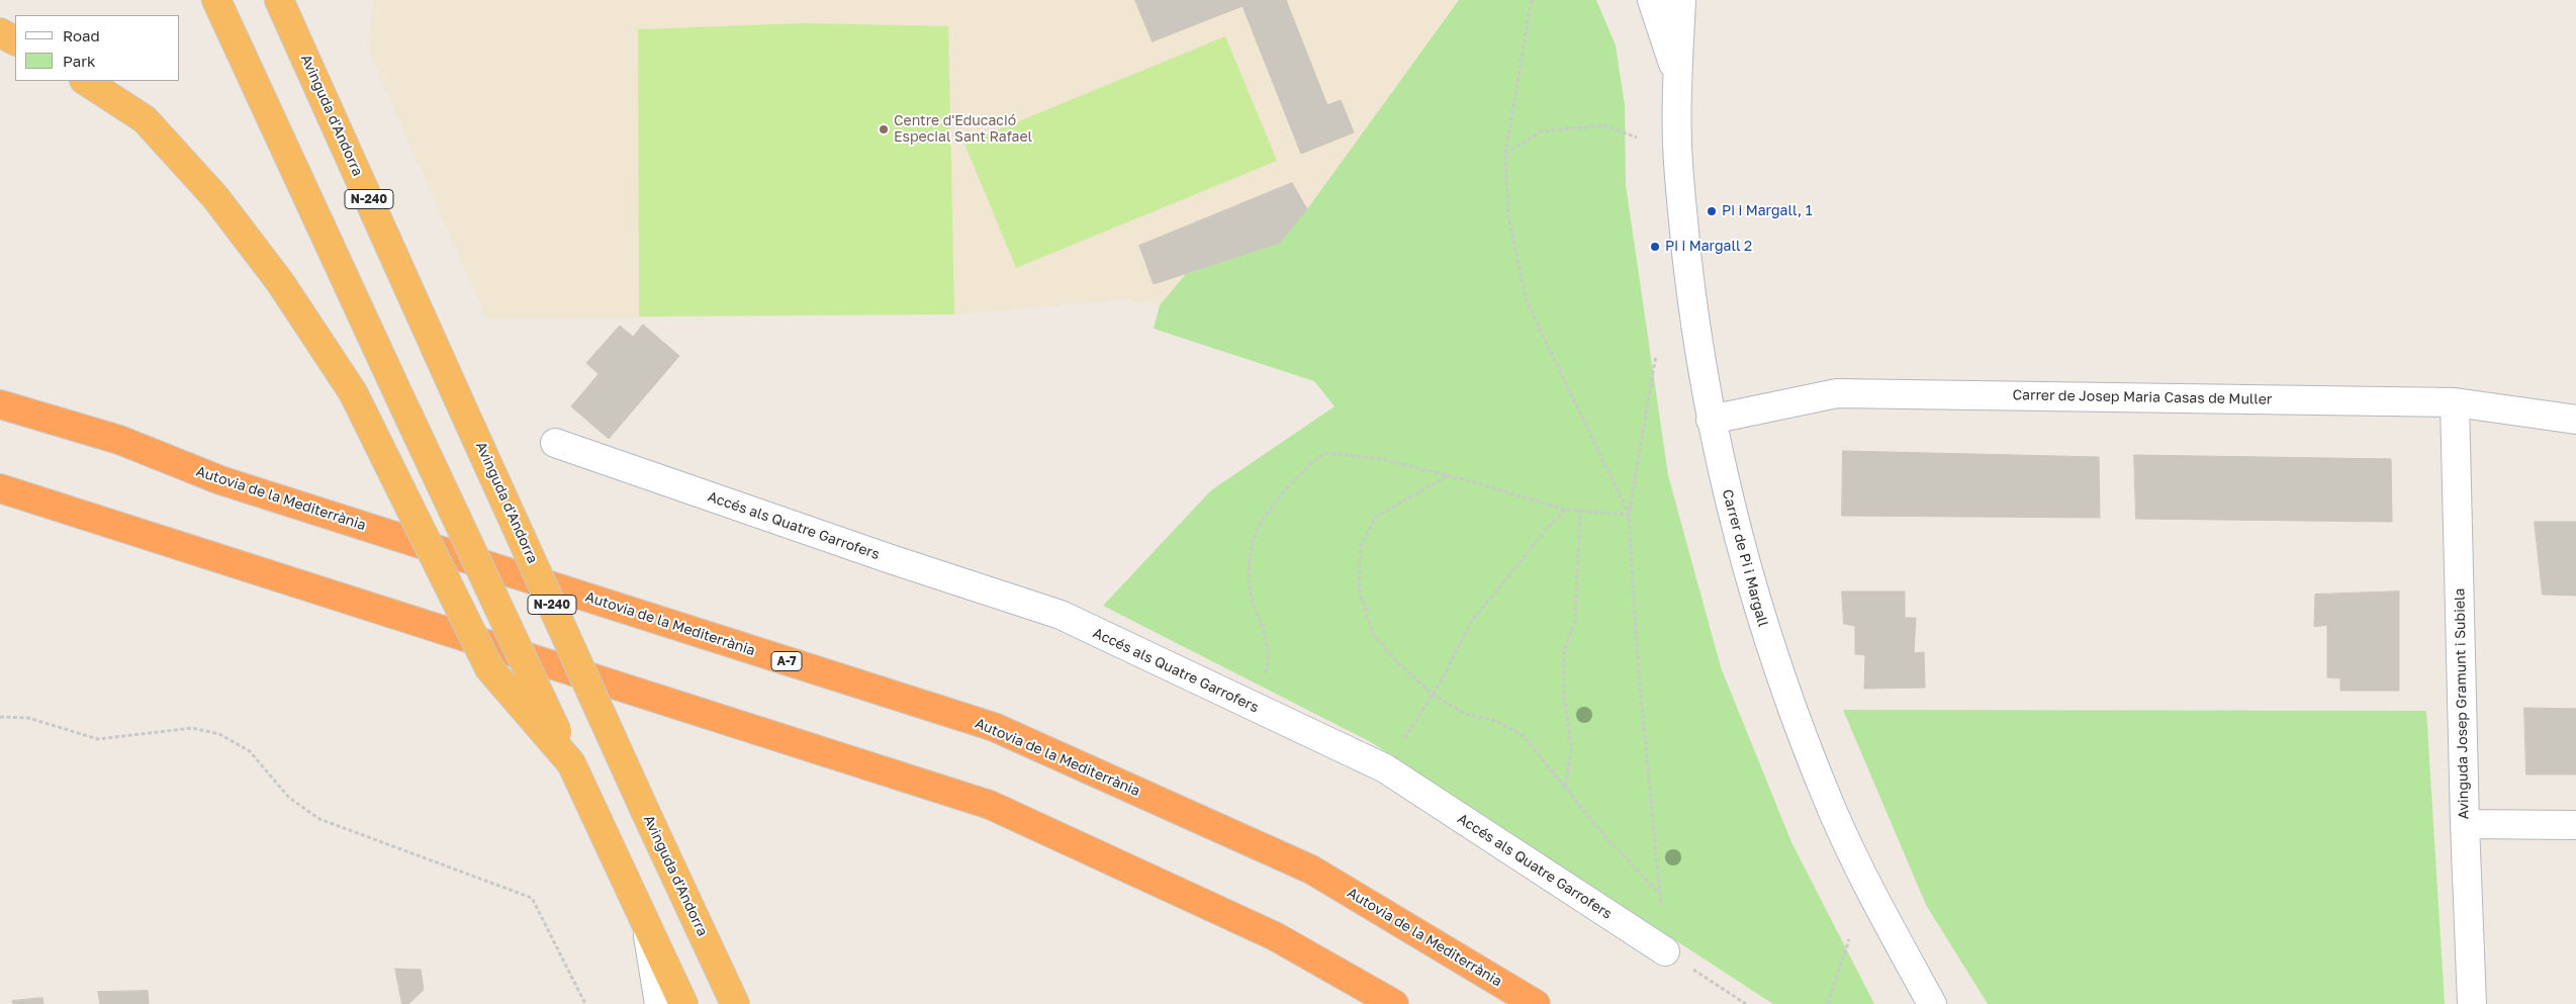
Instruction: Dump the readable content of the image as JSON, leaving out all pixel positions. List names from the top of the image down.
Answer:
{
  "streets": {
    "highway": [
      "Avinguda d'Andorra",
      "N-240",
      "Autovia de la Mediterrània",
      "A-7"
    ],
    "street": [
      "Carrer de Josep Maria Casas de Muller",
      "Accés als Quatre Garrofers",
      "Carrer de Pi i Margall",
      "Avinguda Josep Gramunt i Subiela"
    ]
  },
  "crossings": [
    ["Carrer de Josep Maria Casas de Muller", "Carrer de Pi i Margall"],
    ["Carrer de Josep Maria Casas de Muller", "Avinguda Josep Gramunt i Subiela"]
  ],
  "places": ["Centre d'Educació Especial Sant Rafael", "Pi i Margall, 1", "Pi i Margall 2"],
  "legend": ["Road", "Park"]
}
